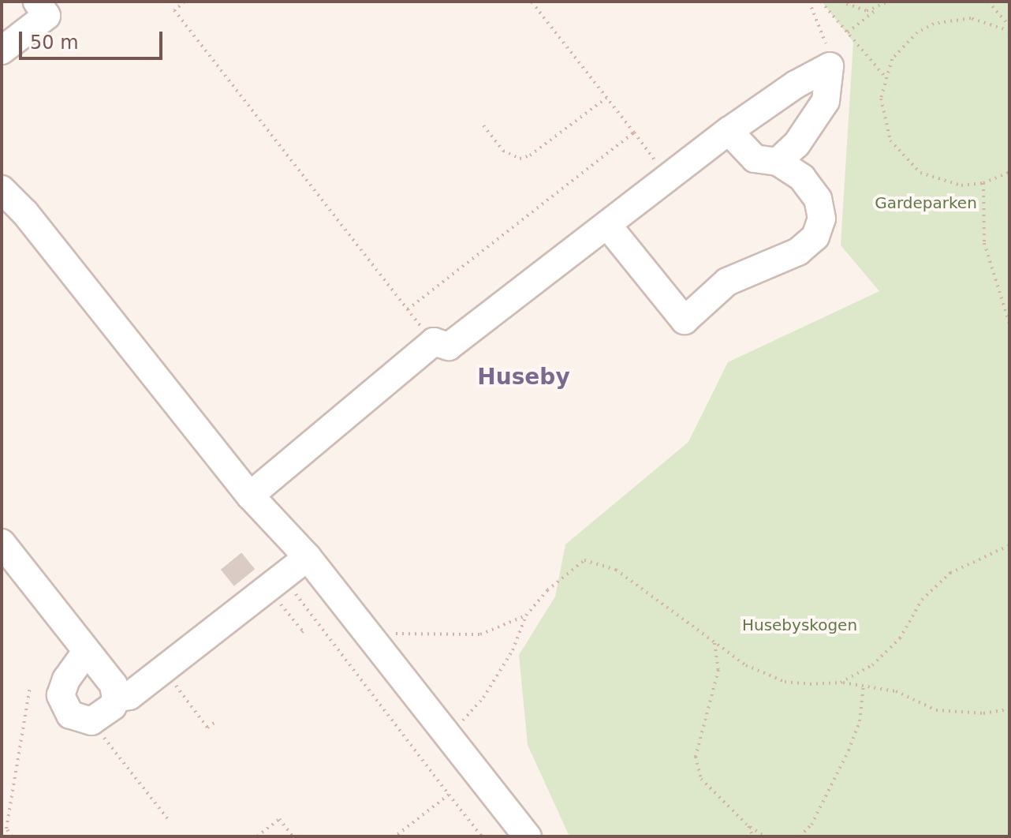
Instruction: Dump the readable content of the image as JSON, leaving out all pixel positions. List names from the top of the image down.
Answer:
{
  "districts": ["Huseby"],
  "parks": ["Gardeparken", "Husebyskogen"],
  "scale_bar": "50 m"
}
